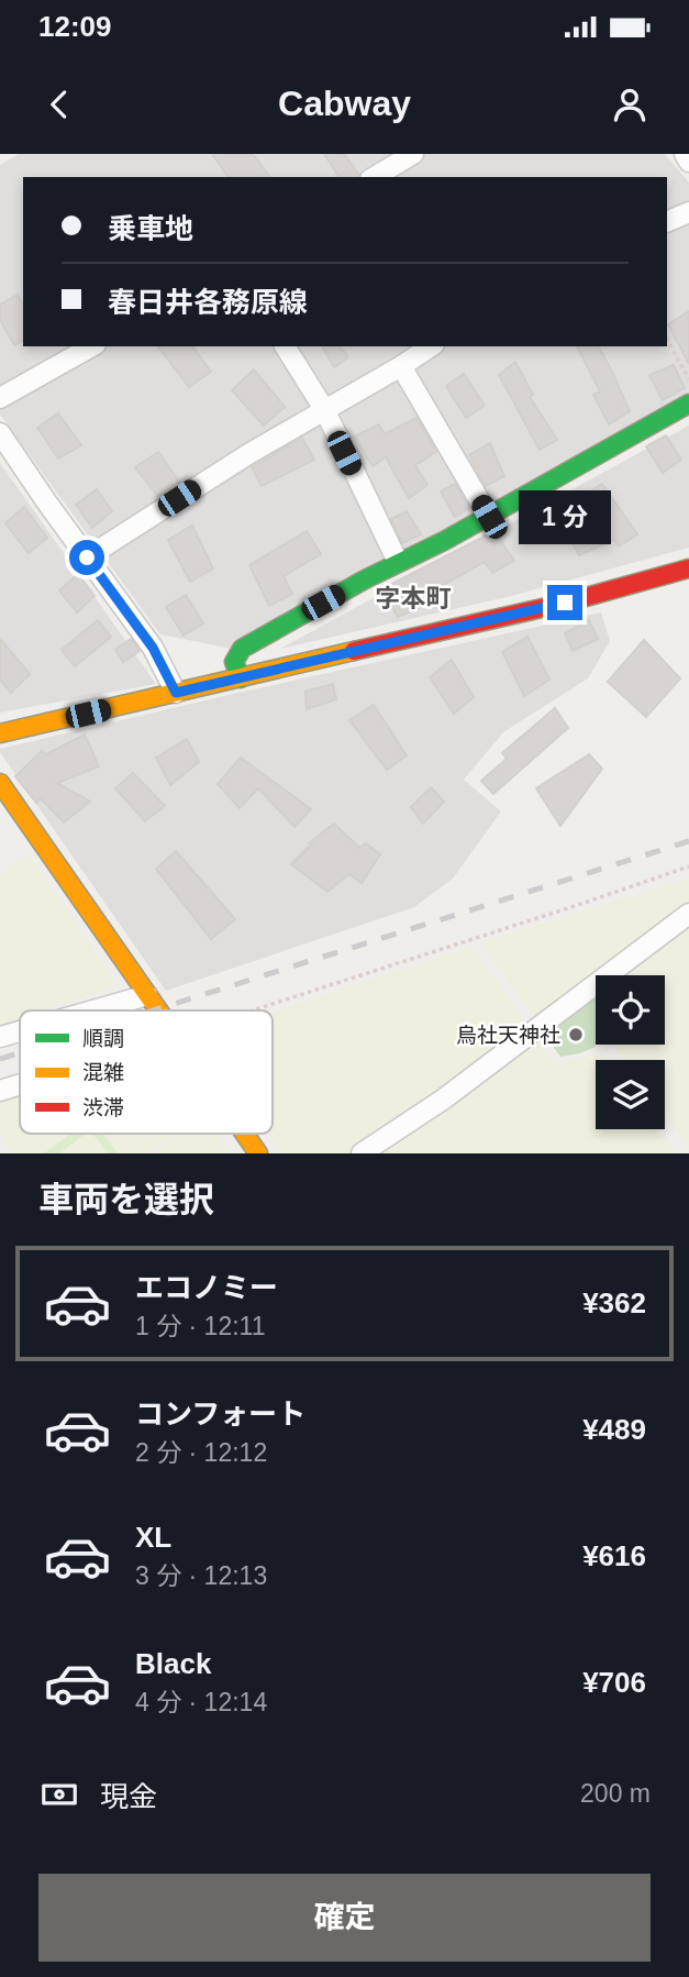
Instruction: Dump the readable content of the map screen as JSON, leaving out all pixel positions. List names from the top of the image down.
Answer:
{
  "districts": ["字本町"],
  "places": ["烏社天神社"],
  "legend": ["順調", "混雑", "渋滞"],
  "page": {
    "status": "12:09",
    "header": "Cabway",
    "banner": ["乗車地", "春日井各務原線"],
    "bubble": "1 分",
    "heading": "車両を選択",
    "list": [
      {
        "name": "エコノミー",
        "note": "1 分 · 12:11",
        "value": "¥362"
      },
      {
        "name": "コンフォート",
        "note": "2 分 · 12:12",
        "value": "¥489"
      },
      {
        "name": "XL",
        "note": "3 分 · 12:13",
        "value": "¥616"
      },
      {
        "name": "Black",
        "note": "4 分 · 12:14",
        "value": "¥706"
      }
    ],
    "pay": ["現金", "200 m"],
    "buttons": "確定"
  }
}
